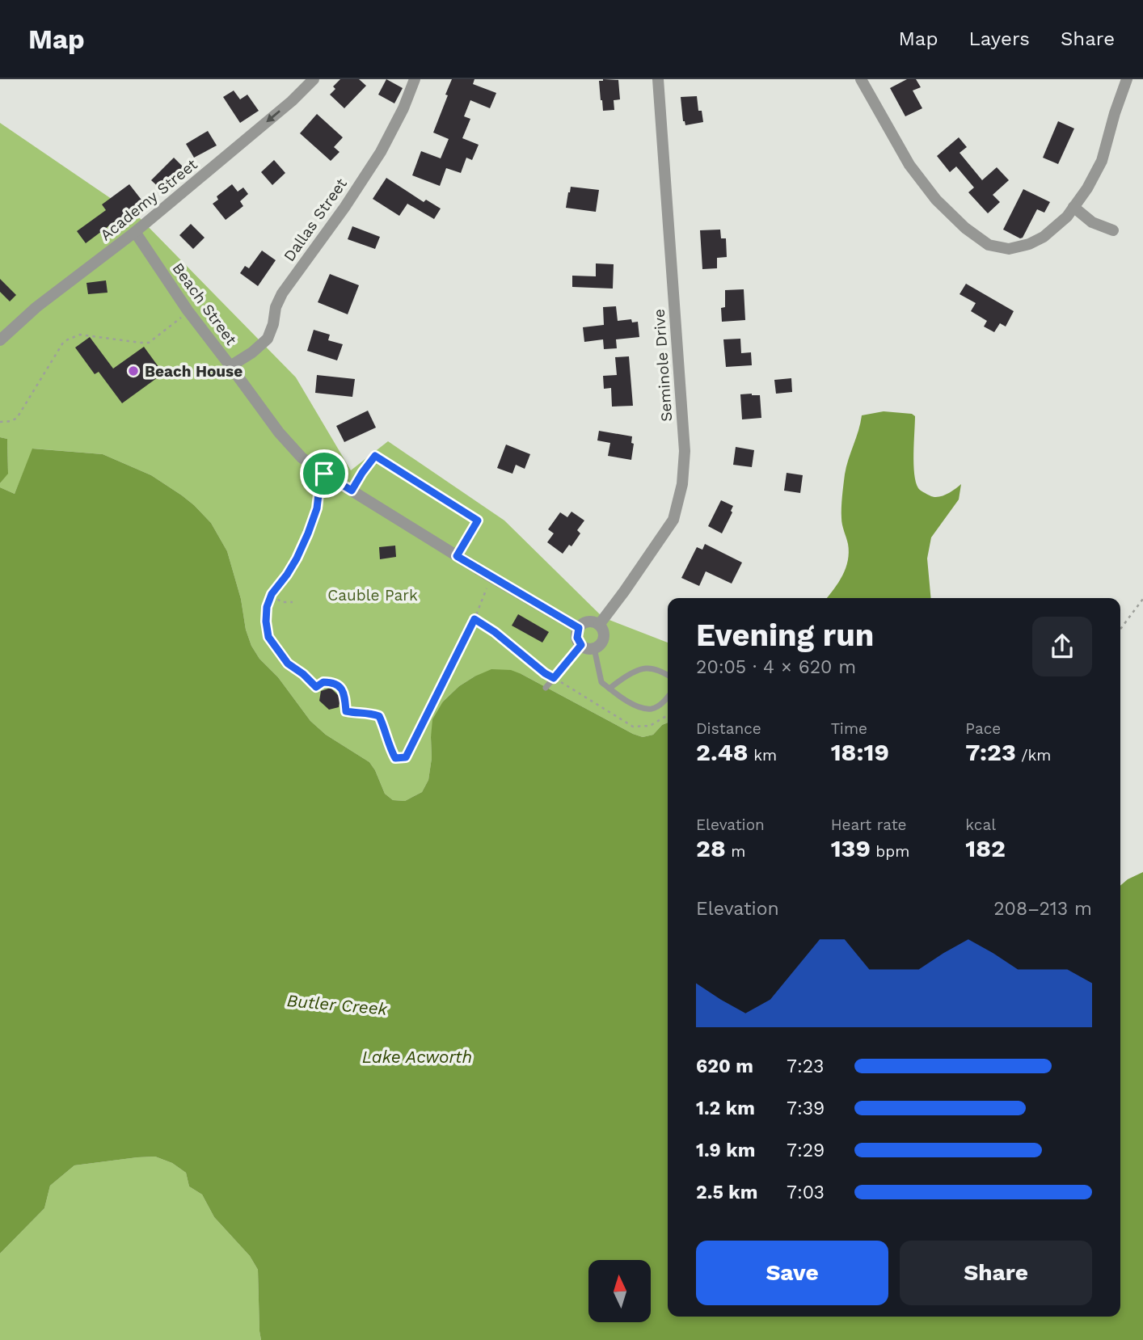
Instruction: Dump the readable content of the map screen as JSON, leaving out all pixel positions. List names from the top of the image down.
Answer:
{
  "streets": {
    "street": [
      "Academy Street",
      "Dallas Street",
      "Beach Street",
      "Seminole Drive"
    ]
  },
  "crossings": [
    ["Academy Street", "Beach Street"],
    ["Dallas Street", "Beach Street"],
    ["Beach Street", "Seminole Drive"]
  ],
  "one_way": ["Academy Street"],
  "water": ["Butler Creek", "Lake Acworth"],
  "parks": ["Cauble Park"],
  "places": ["Beach House"],
  "north": "top",
  "page": {
    "header": "Map",
    "nav": ["Map", "Layers", "Share"],
    "heading": ["Evening run", "20:05 · 4 × 620 m"],
    "stats": [
      ["Distance", "2.48 km"],
      ["Time", "18:19"],
      ["Pace", "7:23 /km"],
      ["Elevation", "28 m"],
      ["Heart rate", "139 bpm"],
      ["kcal", "182"]
    ],
    "chart": ["Elevation", "208–213 m"],
    "list": [
      {
        "name": "620 m",
        "note": "7:23"
      },
      {
        "name": "1.2 km",
        "note": "7:39"
      },
      {
        "name": "1.9 km",
        "note": "7:29"
      },
      {
        "name": "2.5 km",
        "note": "7:03"
      }
    ],
    "buttons": ["Save", "Share"]
  }
}
